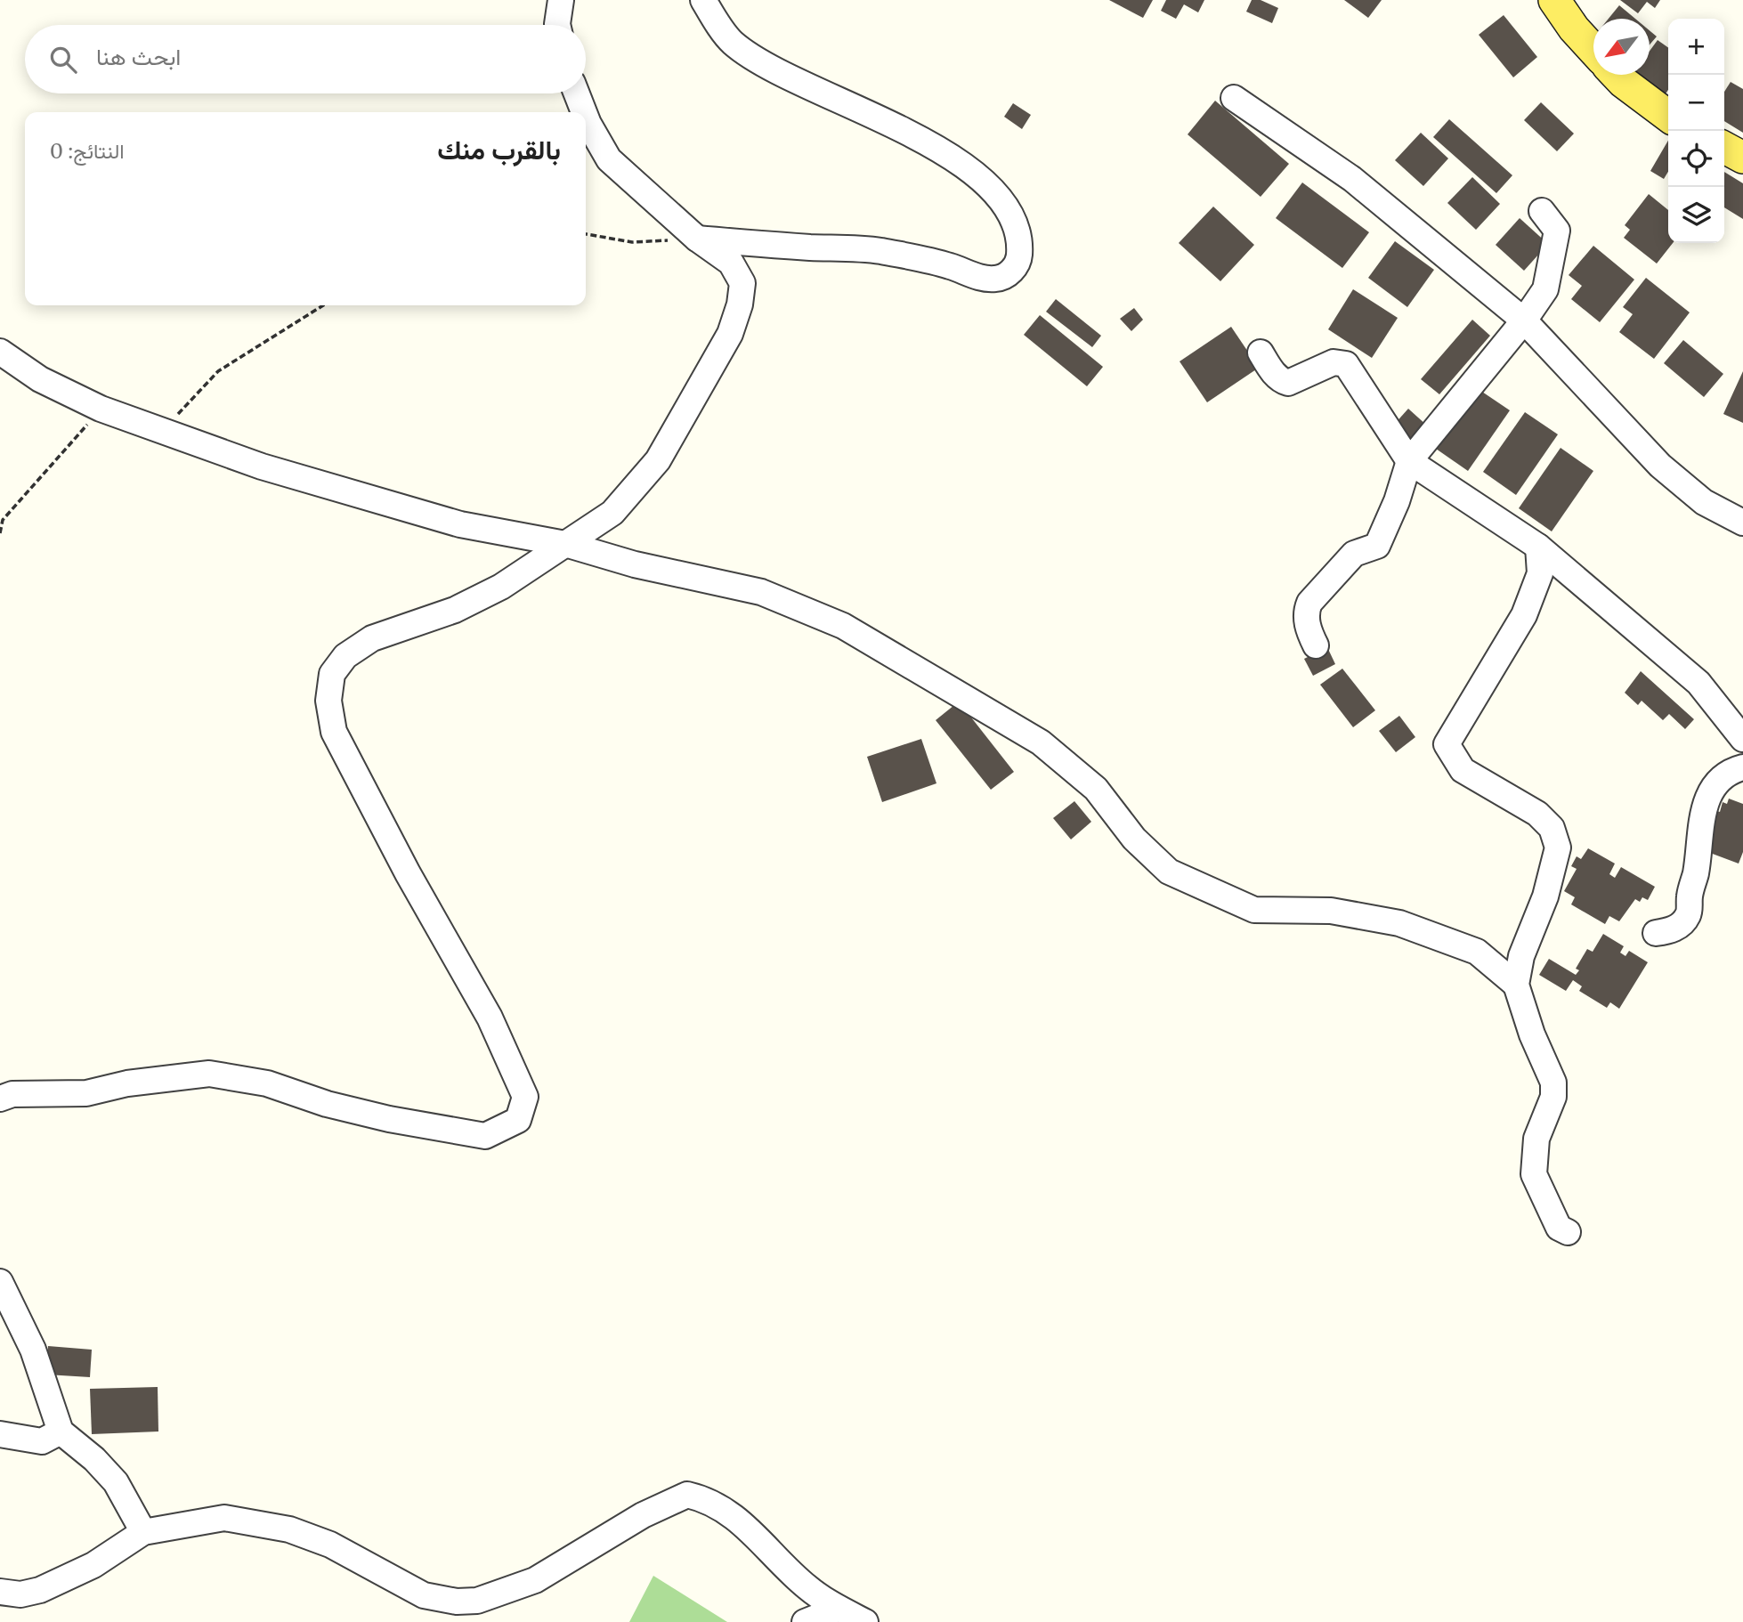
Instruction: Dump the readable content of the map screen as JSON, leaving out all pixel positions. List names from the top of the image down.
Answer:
{
  "north": "bottom left",
  "page": {
    "map_buttons": ["+", "−"],
    "search": "ابحث هنا",
    "heading": ["بالقرب منك", "النتائج: 0"]
  }
}
